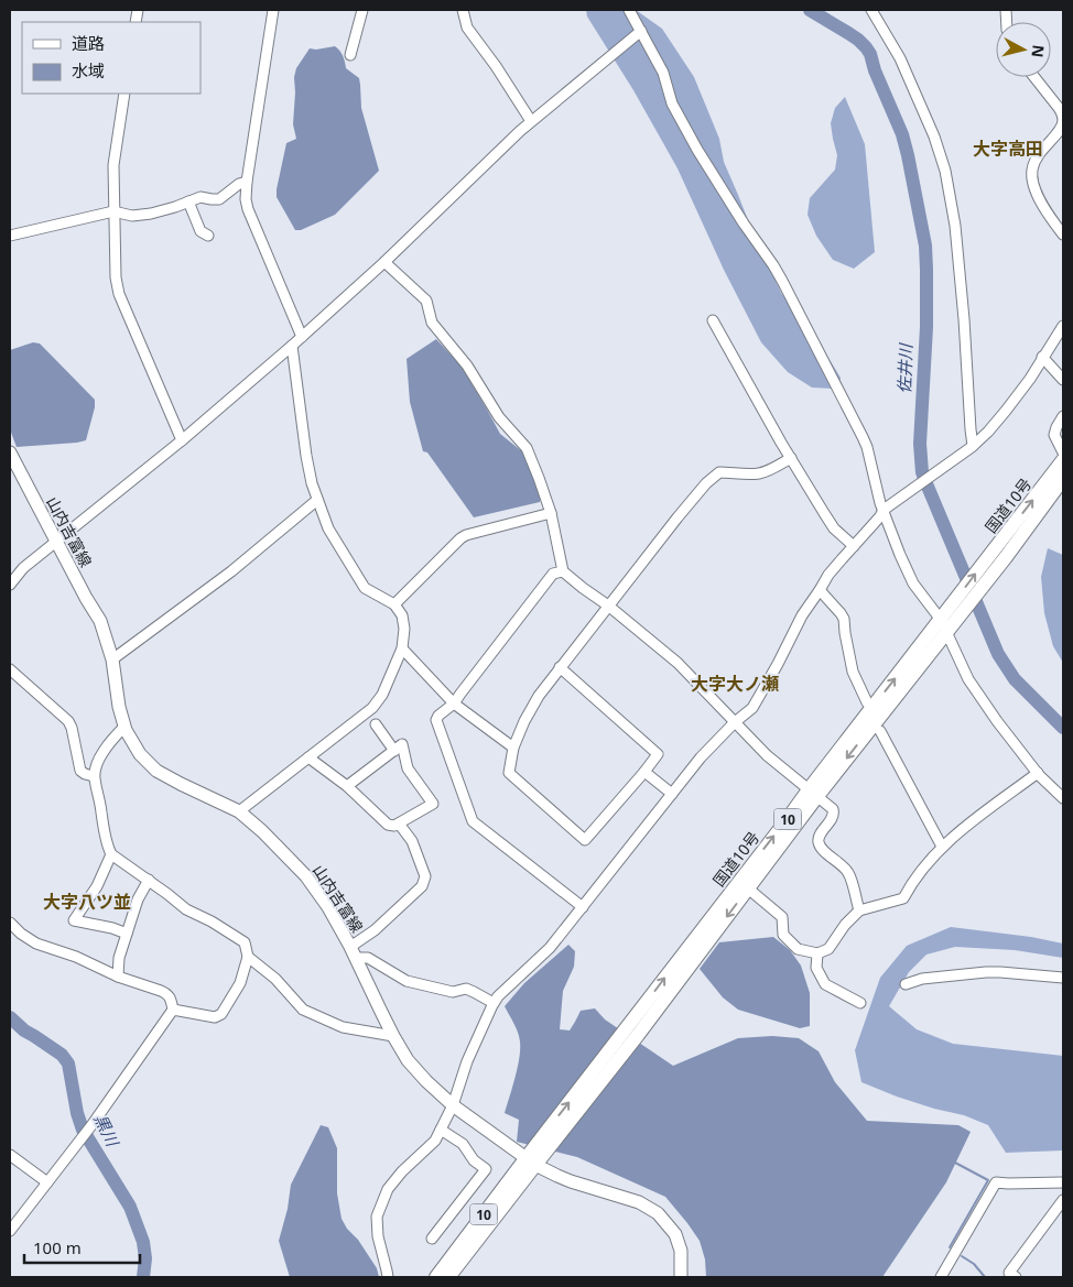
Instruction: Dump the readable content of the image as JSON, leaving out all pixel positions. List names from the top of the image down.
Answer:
{
  "streets": {
    "highway": ["国道10号", "10"],
    "main road": ["山内吉富線"]
  },
  "crossings": [
    ["国道10号", "山内吉富線"]
  ],
  "districts": ["大字高田", "大字大ノ瀬", "大字八ツ並"],
  "water": ["佐井川", "黒川"],
  "legend": ["道路", "水域"],
  "scale_bar": "100 m",
  "north": "right"
}
